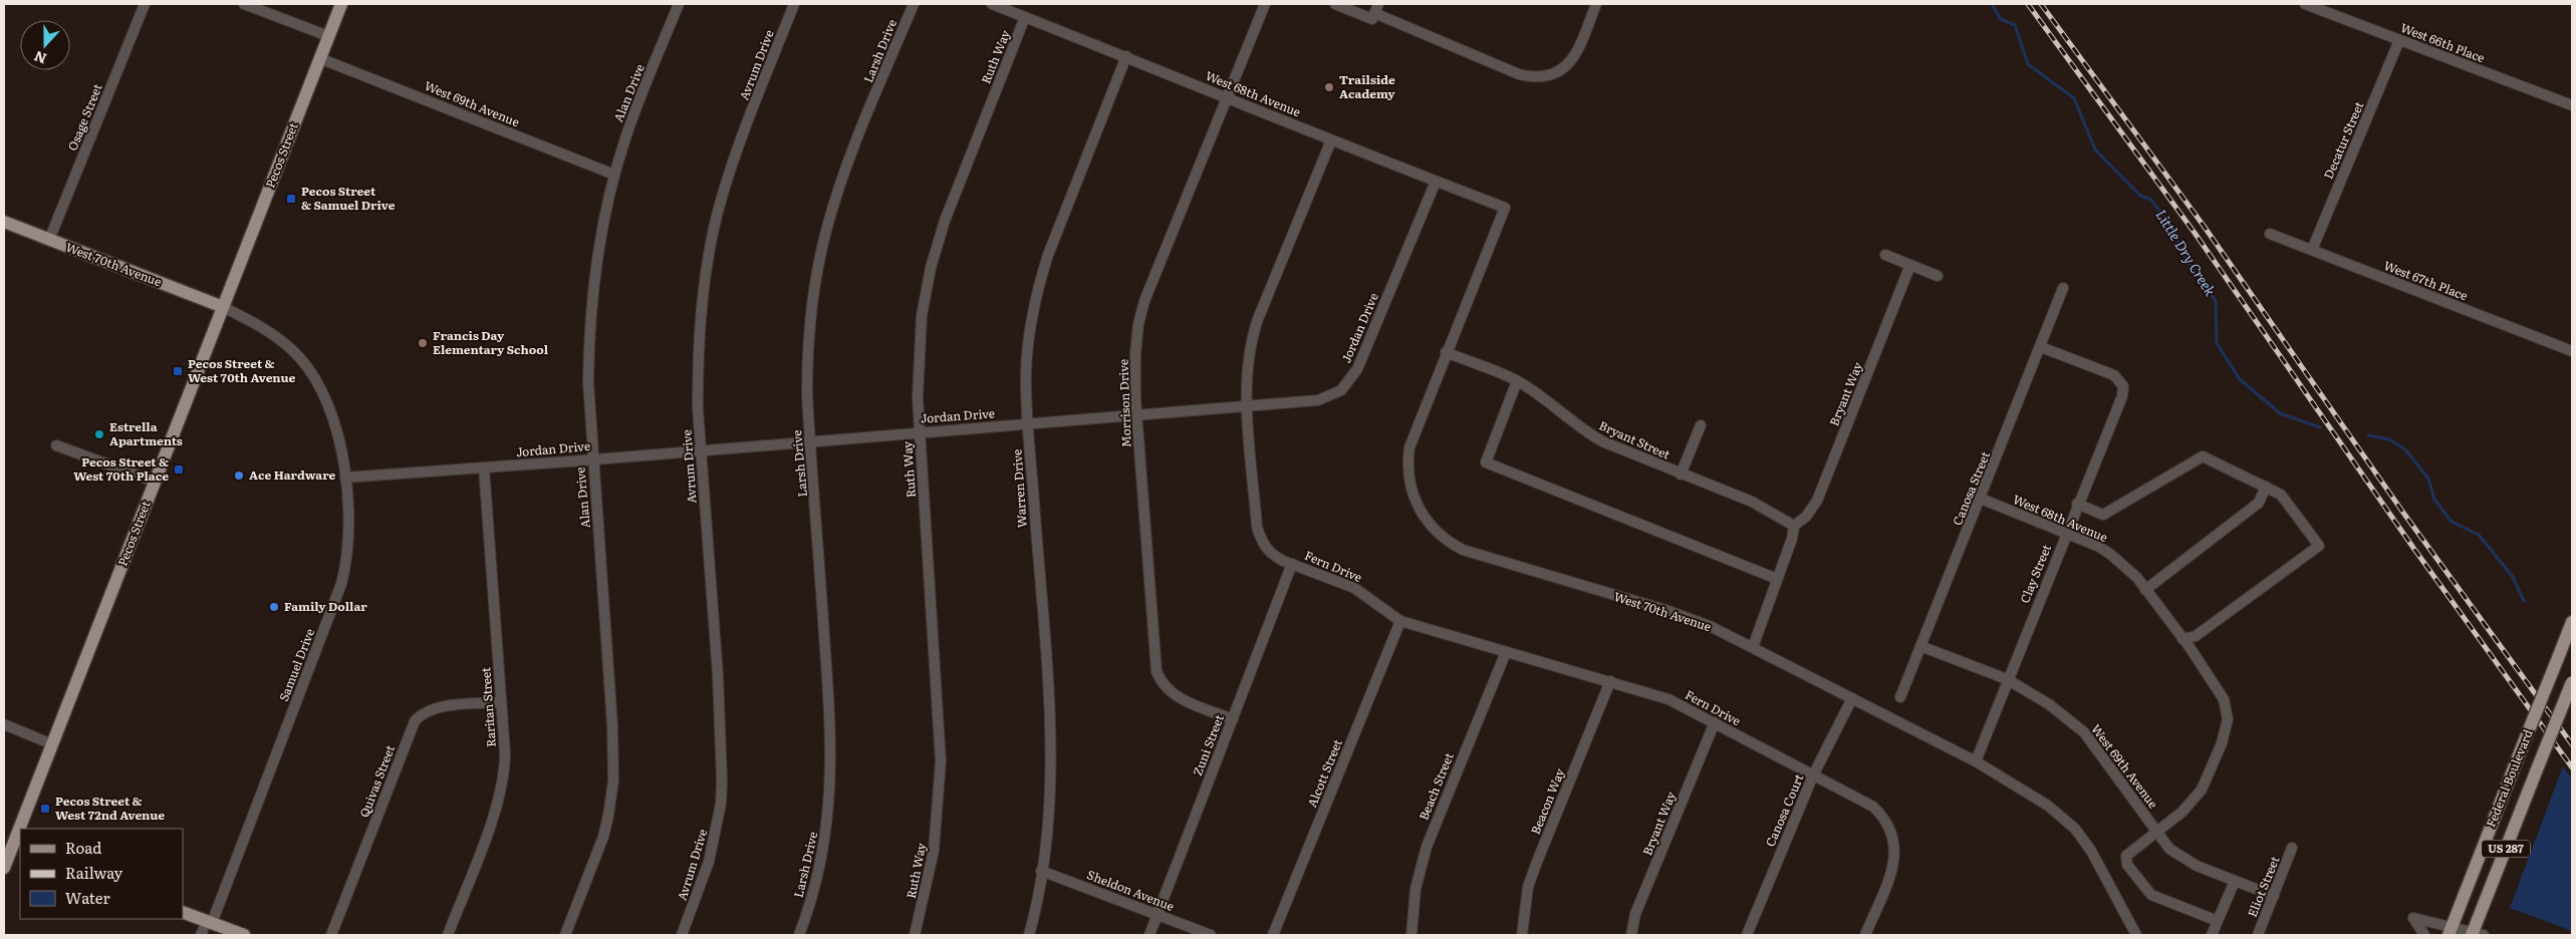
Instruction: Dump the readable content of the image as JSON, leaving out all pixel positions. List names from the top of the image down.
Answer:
{
  "streets": {
    "main road": [
      "Pecos Street",
      "West 70th Avenue",
      "Federal Boulevard",
      "US 287"
    ],
    "street": [
      "West 66th Place",
      "Larsh Drive",
      "Ruth Way",
      "Avrum Drive",
      "Alan Drive",
      "West 68th Avenue",
      "West 69th Avenue",
      "Osage Street",
      "Decatur Street",
      "West 67th Place",
      "Jordan Drive",
      "Bryant Way",
      "Morrison Drive",
      "Bryant Street",
      "Warren Drive",
      "Canosa Street",
      "Fern Drive",
      "Clay Street",
      "Samuel Drive",
      "Raritan Street",
      "Zuni Street",
      "Alcott Street",
      "Quivas Street",
      "Beach Street",
      "Beacon Way",
      "Canosa Court",
      "Eliot Street",
      "Sheldon Avenue"
    ]
  },
  "crossings": [
    ["West 66th Place", "Decatur Street"],
    ["Larsh Drive", "Jordan Drive"],
    ["Ruth Way", "West 68th Avenue"],
    ["Ruth Way", "Jordan Drive"],
    ["Avrum Drive", "Jordan Drive"],
    ["Alan Drive", "West 69th Avenue"],
    ["Alan Drive", "Jordan Drive"],
    ["West 68th Avenue", "West 69th Avenue"],
    ["West 68th Avenue", "West 70th Avenue"],
    ["West 68th Avenue", "Jordan Drive"],
    ["West 68th Avenue", "Morrison Drive"],
    ["West 68th Avenue", "Warren Drive"],
    ["West 68th Avenue", "Canosa Street"],
    ["West 68th Avenue", "Fern Drive"],
    ["West 68th Avenue", "Clay Street"],
    ["West 69th Avenue", "Pecos Street"],
    ["West 69th Avenue", "Canosa Street"],
    ["West 69th Avenue", "Clay Street"],
    ["West 69th Avenue", "Eliot Street"],
    ["Osage Street", "West 70th Avenue"],
    ["Decatur Street", "West 67th Place"],
    ["Pecos Street", "West 70th Avenue"],
    ["Pecos Street", "Samuel Drive"],
    ["West 70th Avenue", "Bryant Street"],
    ["West 70th Avenue", "Clay Street"],
    ["West 70th Avenue", "Samuel Drive"],
    ["West 70th Avenue", "Canosa Court"],
    ["Jordan Drive", "Morrison Drive"],
    ["Jordan Drive", "Warren Drive"],
    ["Jordan Drive", "Fern Drive"],
    ["Jordan Drive", "Samuel Drive"],
    ["Jordan Drive", "Raritan Street"],
    ["Bryant Way", "Bryant Street"],
    ["Bryant Way", "Fern Drive"],
    ["Morrison Drive", "Zuni Street"],
    ["Warren Drive", "Sheldon Avenue"],
    ["Canosa Street", "Clay Street"],
    ["Fern Drive", "Zuni Street"],
    ["Fern Drive", "Alcott Street"],
    ["Fern Drive", "Beach Street"],
    ["Fern Drive", "Beacon Way"],
    ["Fern Drive", "Canosa Court"],
    ["Raritan Street", "Quivas Street"],
    ["Zuni Street", "Sheldon Avenue"]
  ],
  "water": ["Little Dry Creek"],
  "places": {
    "other": [
      "Trailside Academy",
      "Francis Day Elementary School",
      "Estrella Apartments",
      "Ace Hardware",
      "Family Dollar"
    ],
    "transit": [
      "Pecos Street & Samuel Drive",
      "Pecos Street & West 70th Avenue",
      "Pecos Street & West 70th Place",
      "Pecos Street & West 72nd Avenue"
    ]
  },
  "legend": ["Road", "Railway", "Water"],
  "north": "bottom"
}
